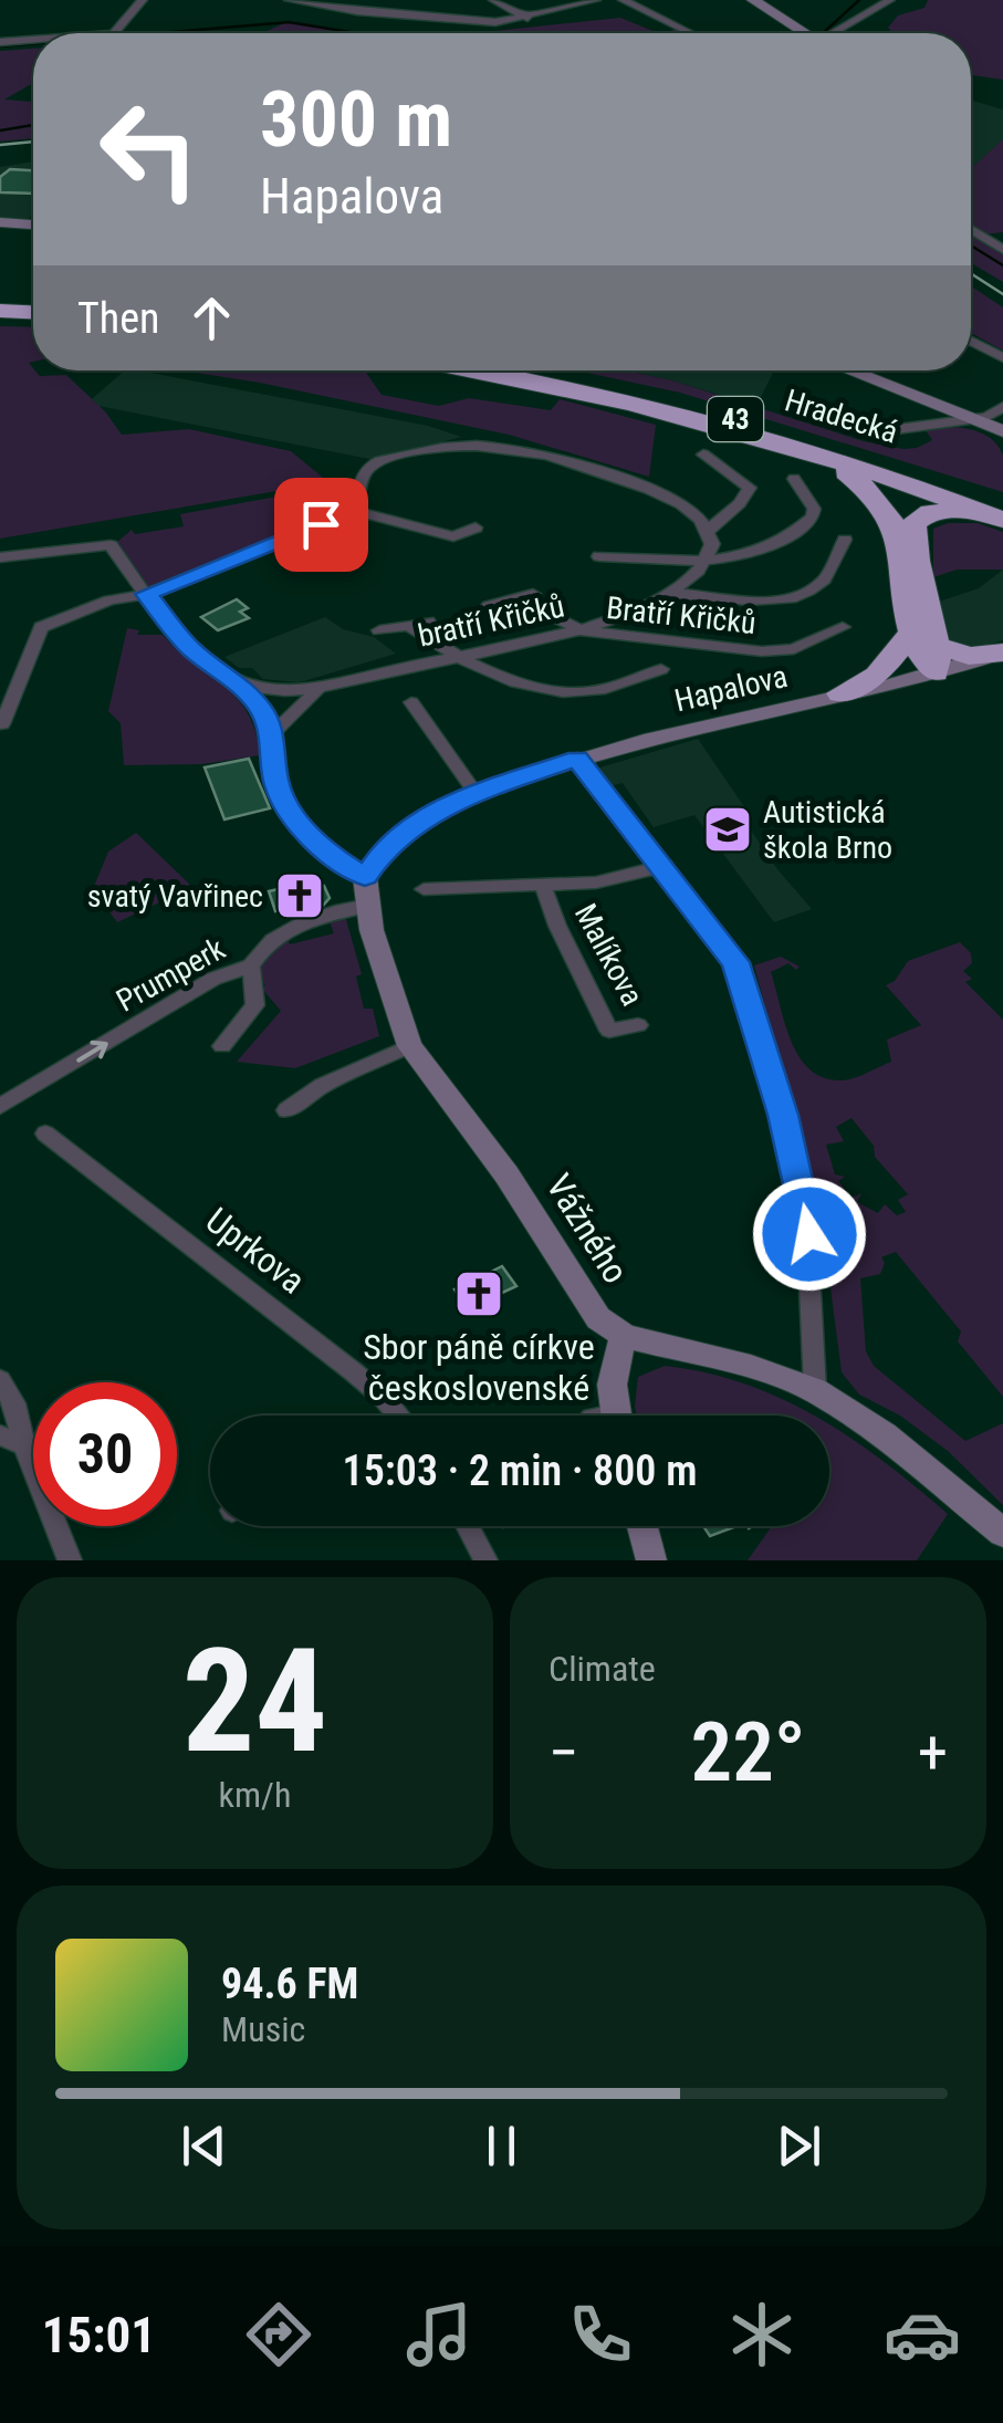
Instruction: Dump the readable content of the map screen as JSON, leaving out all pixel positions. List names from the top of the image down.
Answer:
{
  "streets": {
    "highway": ["Hradecká", "43"],
    "street": [
      "Bratří Křičků",
      "bratří Křičků",
      "Hapalova",
      "Malíkova",
      "Prumperk",
      "Vážného",
      "Uprkova"
    ]
  },
  "crossings": [
    ["Bratří Křičků", "bratří Křičků"],
    ["Hapalova", "Vážného"],
    ["Prumperk", "Vážného"]
  ],
  "one_way": ["Prumperk"],
  "places": {
    "school or university": ["Autistická škola Brno"],
    "church": ["svatý Vavřinec", "Sbor páně církve československé"]
  },
  "page": {
    "turn": ["300 m", "Hapalova"],
    "then": "Then",
    "limit": "30",
    "trip": "15:03 · 2 min · 800 m",
    "tile": [
      ["24", "km/h"],
      "Climate"
    ],
    "heat": ["−", "22°", "+"],
    "song": ["94.6 FM", "Music"],
    "tabs": "15:01"
  }
}
